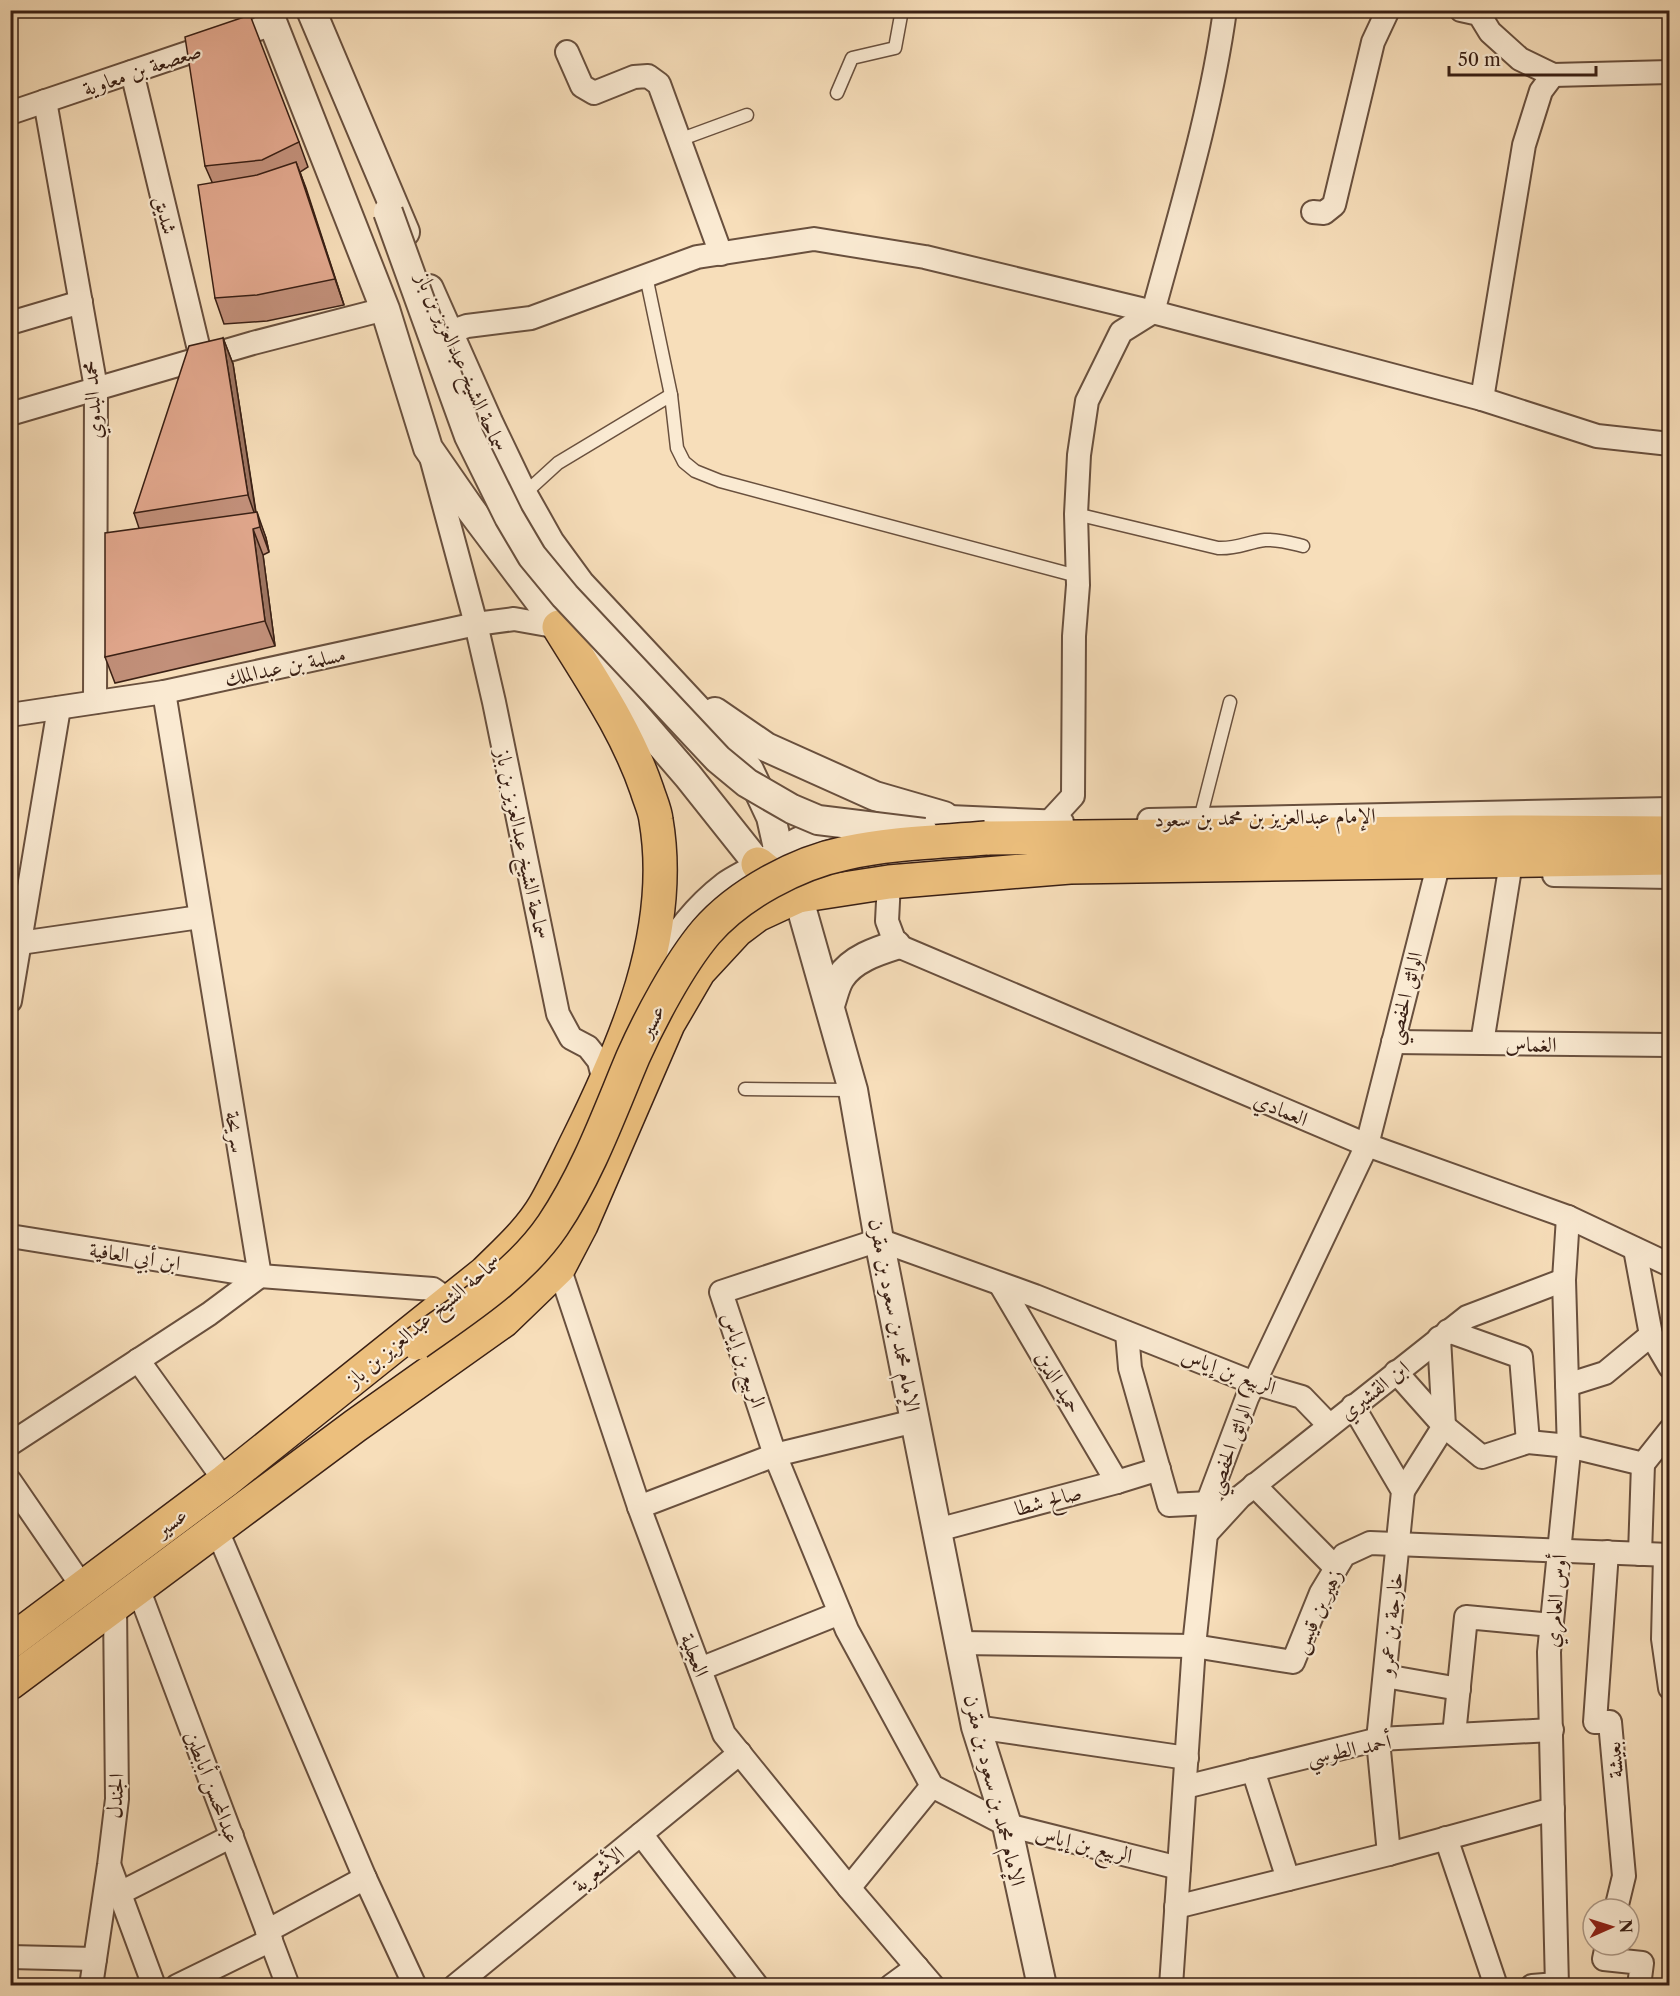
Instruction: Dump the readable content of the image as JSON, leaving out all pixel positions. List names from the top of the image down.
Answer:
{
  "streets": {
    "main road": ["سماحة الشيخ عبدالعزيز بن باز", "الإمام عبدالعزيز بن محمد بن سعود", "عسير"],
    "street": [
      "صعصعة بن معاوية",
      "شديق",
      "محمد البدوي",
      "مسلمة بن عبدالملك",
      "الواثق الحفصي",
      "الغماس",
      "العمادي",
      "سريحة",
      "ابن أبي العافية",
      "الإمام محمد بن سعود بن مقرن",
      "الربيع بن إياس",
      "حميد الدين",
      "ابن القشيري",
      "صالح شطا",
      "أوس العامري",
      "زهير بن قيس",
      "خارجة بن عمرو",
      "العجلية",
      "أحمد الطوسي",
      "بعيشة",
      "عبدالمحسن أبابطين",
      "الجندل",
      "الأشعرية"
    ]
  },
  "crossings": [
    ["صعصعة بن معاوية", "شديق"],
    ["صعصعة بن معاوية", "سماحة الشيخ عبدالعزيز بن باز"],
    ["صعصعة بن معاوية", "محمد البدوي"],
    ["سماحة الشيخ عبدالعزيز بن باز", "مسلمة بن عبدالملك"],
    ["سماحة الشيخ عبدالعزيز بن باز", "عسير"],
    ["سماحة الشيخ عبدالعزيز بن باز", "ابن أبي العافية"],
    ["سماحة الشيخ عبدالعزيز بن باز", "الإمام محمد بن سعود بن مقرن"],
    ["محمد البدوي", "مسلمة بن عبدالملك"],
    ["مسلمة بن عبدالملك", "سريحة"],
    ["الإمام عبدالعزيز بن محمد بن سعود", "عسير"],
    ["الواثق الحفصي", "الغماس"],
    ["الواثق الحفصي", "العمادي"],
    ["الواثق الحفصي", "الربيع بن إياس"],
    ["الواثق الحفصي", "ابن القشيري"],
    ["الواثق الحفصي", "زهير بن قيس"],
    ["الواثق الحفصي", "أحمد الطوسي"],
    ["العمادي", "أوس العامري"],
    ["سريحة", "ابن أبي العافية"],
    ["الإمام محمد بن سعود بن مقرن", "الربيع بن إياس"],
    ["الإمام محمد بن سعود بن مقرن", "صالح شطا"],
    ["الإمام محمد بن سعود بن مقرن", "زهير بن قيس"],
    ["الربيع بن إياس", "حميد الدين"],
    ["الربيع بن إياس", "ابن القشيري"],
    ["حميد الدين", "صالح شطا"],
    ["ابن القشيري", "أوس العامري"],
    ["أوس العامري", "زهير بن قيس"],
    ["أوس العامري", "أحمد الطوسي"],
    ["زهير بن قيس", "خارجة بن عمرو"],
    ["زهير بن قيس", "بعيشة"],
    ["خارجة بن عمرو", "أحمد الطوسي"],
    ["العجلية", "الأشعرية"],
    ["عبدالمحسن أبابطين", "الجندل"]
  ],
  "scale_bar": "50 m",
  "north": "right"
}
